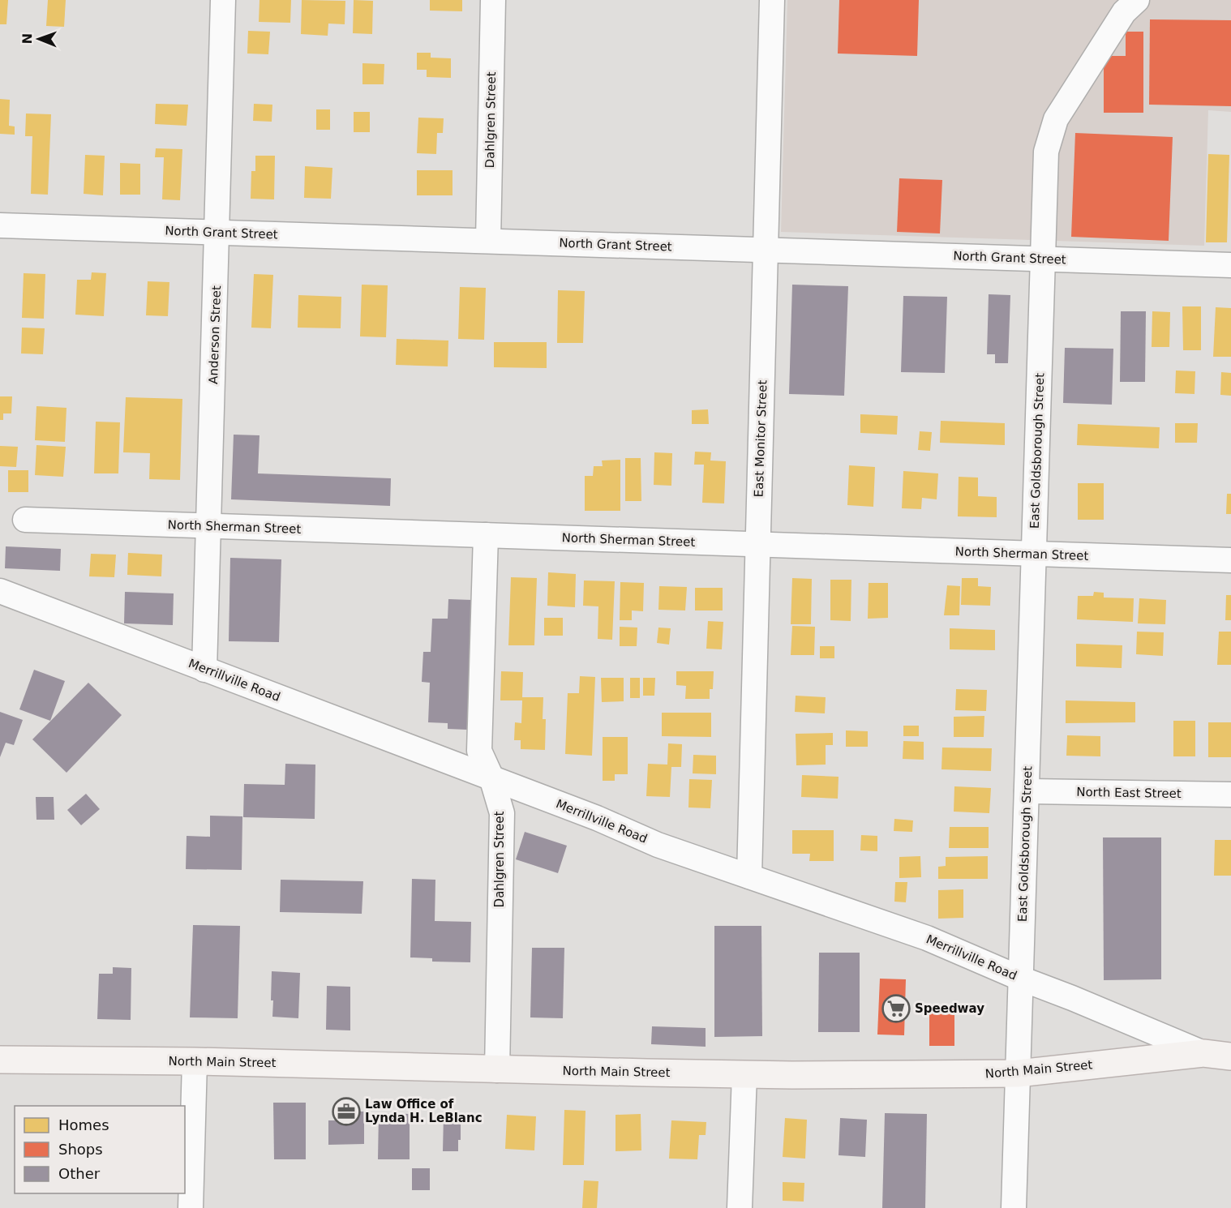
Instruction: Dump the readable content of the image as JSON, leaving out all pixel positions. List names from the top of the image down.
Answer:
{
  "streets": {
    "main road": ["North Main Street"],
    "street": [
      "Dahlgren Street",
      "North Grant Street",
      "Anderson Street",
      "East Monitor Street",
      "East Goldsborough Street",
      "North Sherman Street",
      "Merrillville Road",
      "North East Street"
    ]
  },
  "crossings": [
    ["Dahlgren Street", "North Grant Street"],
    ["Dahlgren Street", "North Sherman Street"],
    ["Dahlgren Street", "Merrillville Road"],
    ["Dahlgren Street", "North Main Street"],
    ["North Grant Street", "Anderson Street"],
    ["North Grant Street", "East Monitor Street"],
    ["North Grant Street", "East Goldsborough Street"],
    ["Anderson Street", "North Sherman Street"],
    ["Anderson Street", "Merrillville Road"],
    ["East Monitor Street", "North Sherman Street"],
    ["East Monitor Street", "Merrillville Road"],
    ["East Goldsborough Street", "North Sherman Street"],
    ["East Goldsborough Street", "Merrillville Road"],
    ["East Goldsborough Street", "North East Street"],
    ["East Goldsborough Street", "North Main Street"],
    ["Merrillville Road", "North Main Street"]
  ],
  "places": {
    "supermarket": ["Speedway"],
    "office": ["Law Office of Lynda H. LeBlanc"]
  },
  "legend": ["Homes", "Shops", "Other"],
  "north": "left"
}
